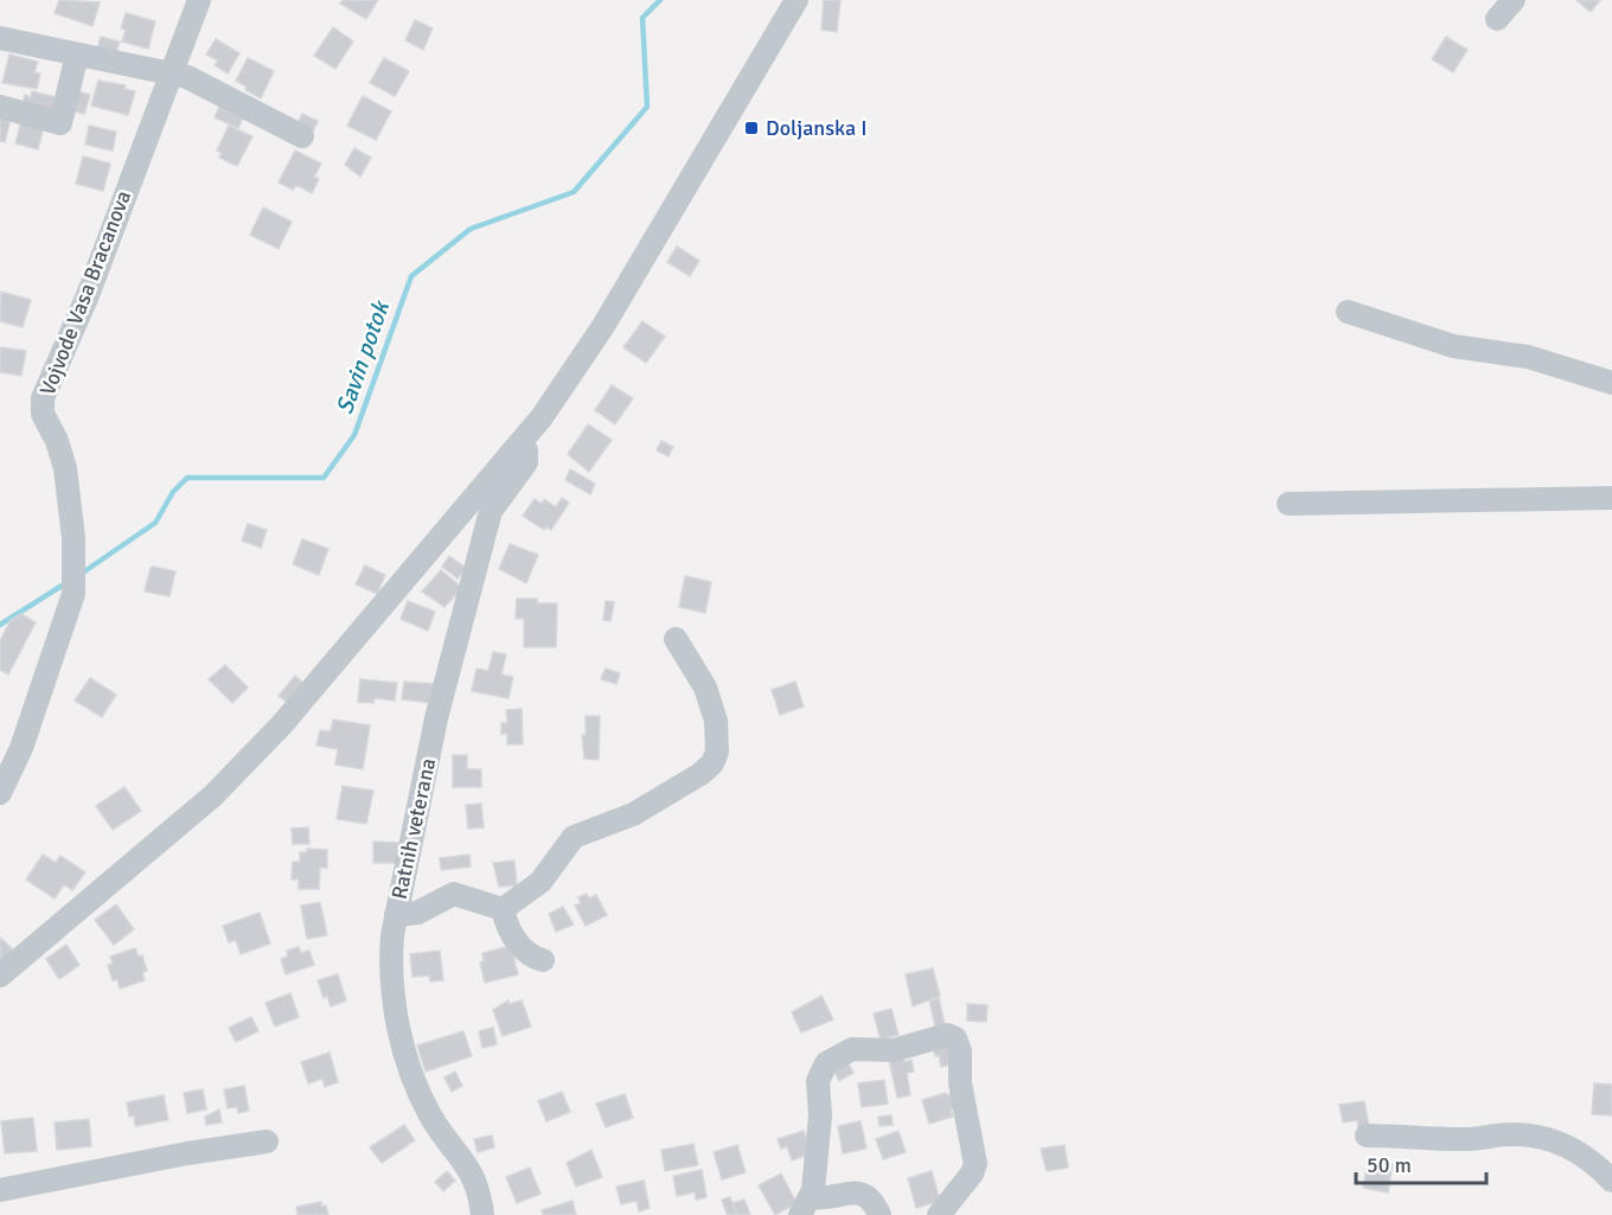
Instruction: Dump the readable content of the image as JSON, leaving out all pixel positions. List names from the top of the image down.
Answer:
{
  "streets": {
    "street": ["Vojvode Vasa Bracanova", "Ratnih veterana"]
  },
  "water": ["Savin potok"],
  "places": {
    "transit": ["Doljanska I"]
  },
  "scale_bar": "50 m"
}
